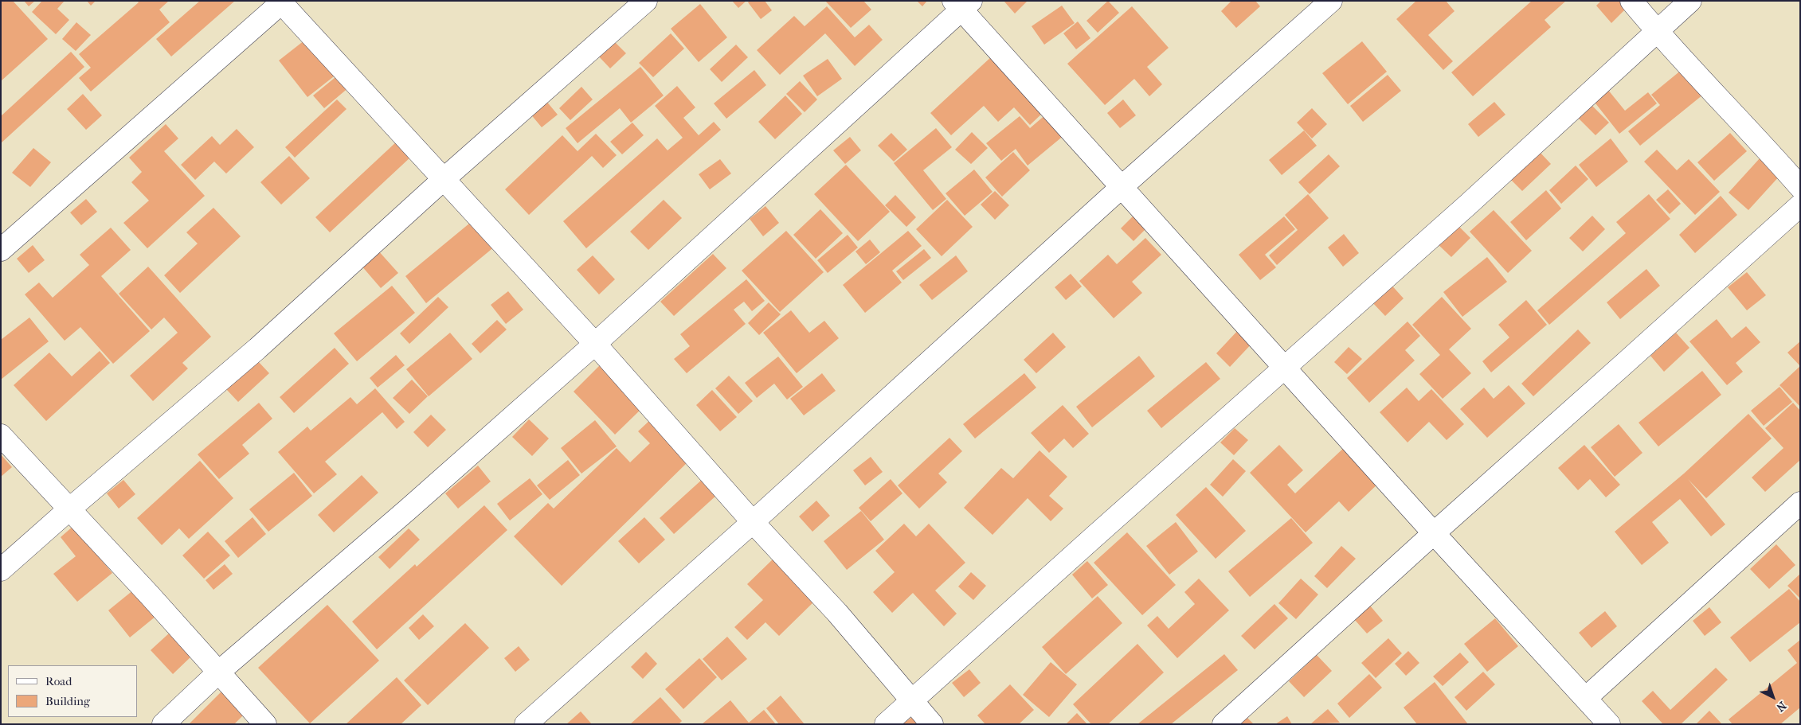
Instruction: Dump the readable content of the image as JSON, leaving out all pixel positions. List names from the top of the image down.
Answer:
{
  "legend": ["Road", "Building"],
  "north": "bottom right"
}
